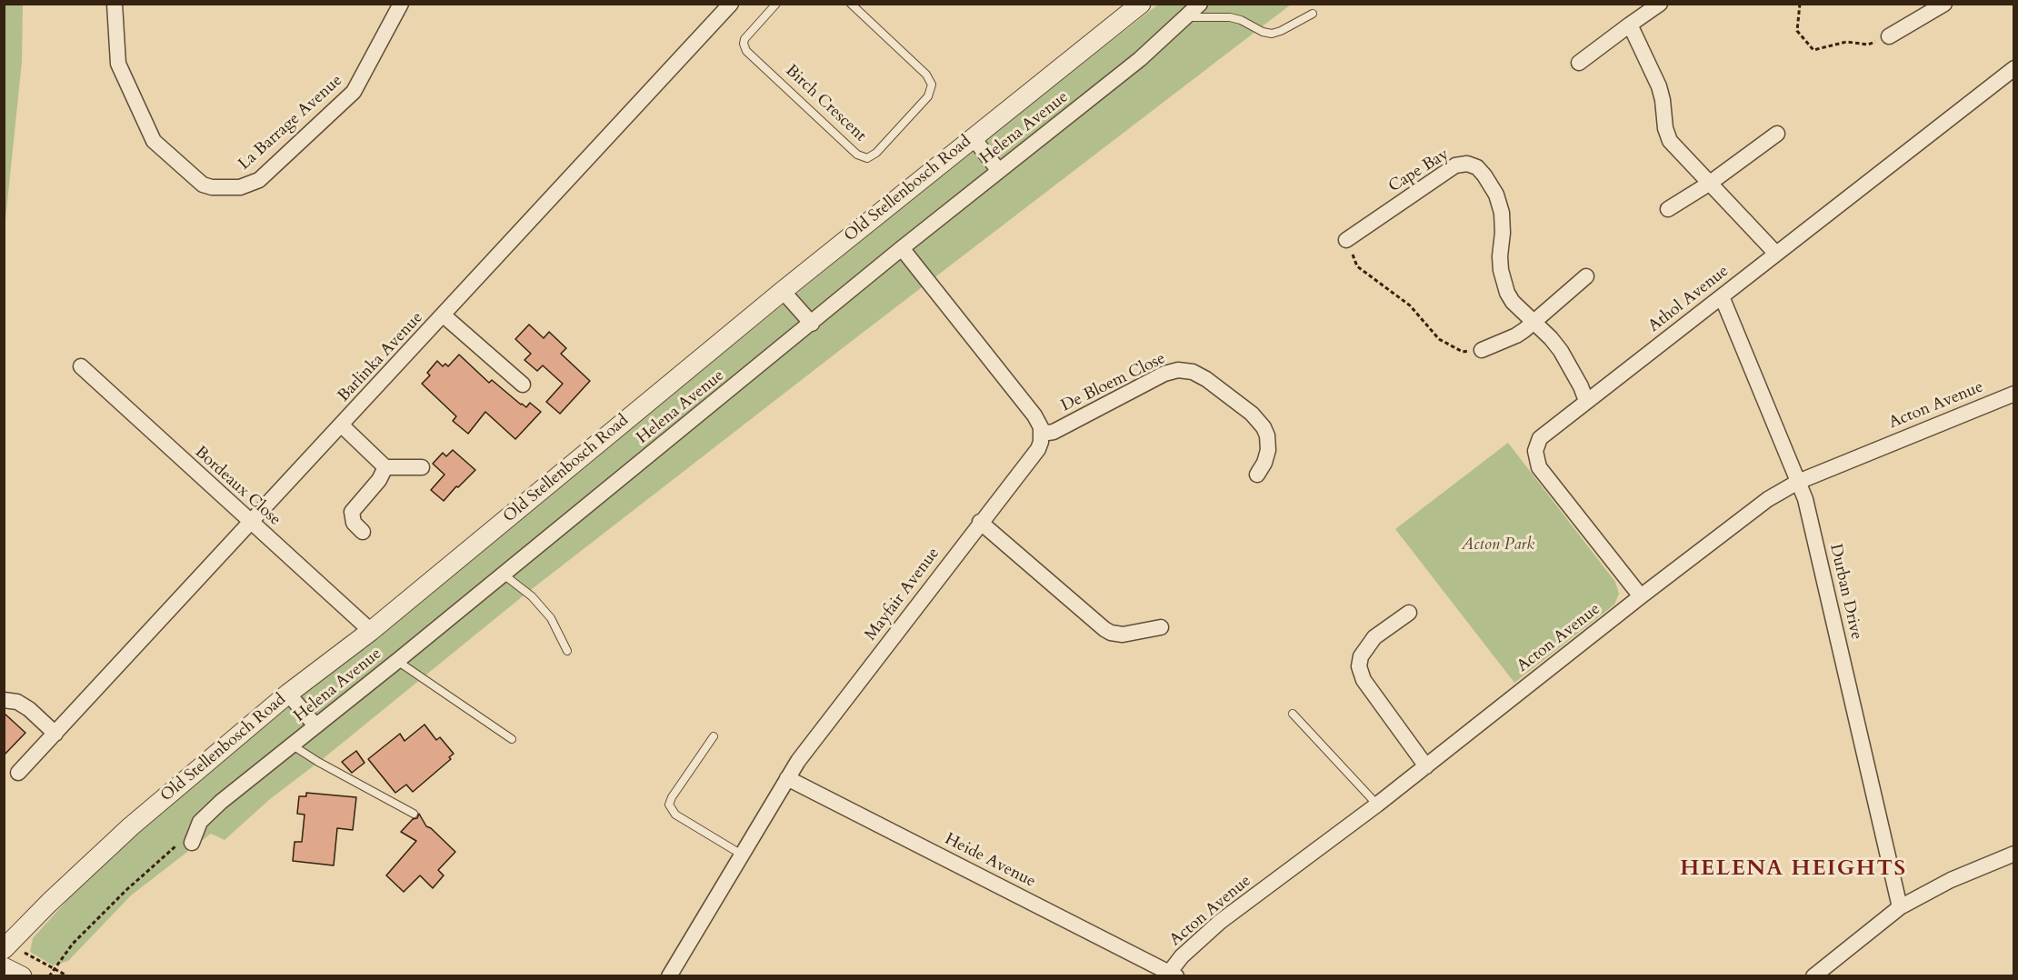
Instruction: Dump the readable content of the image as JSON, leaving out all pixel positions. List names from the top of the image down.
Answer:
{
  "streets": {
    "street": [
      "La Barrage Avenue",
      "Helena Avenue",
      "Cape Bay",
      "Old Stellenbosch Road",
      "Athol Avenue",
      "Barlinka Avenue",
      "De Bloem Close",
      "Acton Avenue",
      "Bordeaux Close",
      "Durban Drive",
      "Mayfair Avenue",
      "Heide Avenue"
    ],
    "lane": ["Birch Crescent"]
  },
  "crossings": [
    ["Cape Bay", "Athol Avenue"],
    ["Old Stellenbosch Road", "Bordeaux Close"],
    ["Athol Avenue", "Acton Avenue"],
    ["Athol Avenue", "Durban Drive"],
    ["Barlinka Avenue", "Bordeaux Close"],
    ["De Bloem Close", "Mayfair Avenue"],
    ["Acton Avenue", "Durban Drive"],
    ["Acton Avenue", "Heide Avenue"],
    ["Mayfair Avenue", "Heide Avenue"]
  ],
  "districts": ["HELENA HEIGHTS"],
  "parks": ["Acton Park"]
}
